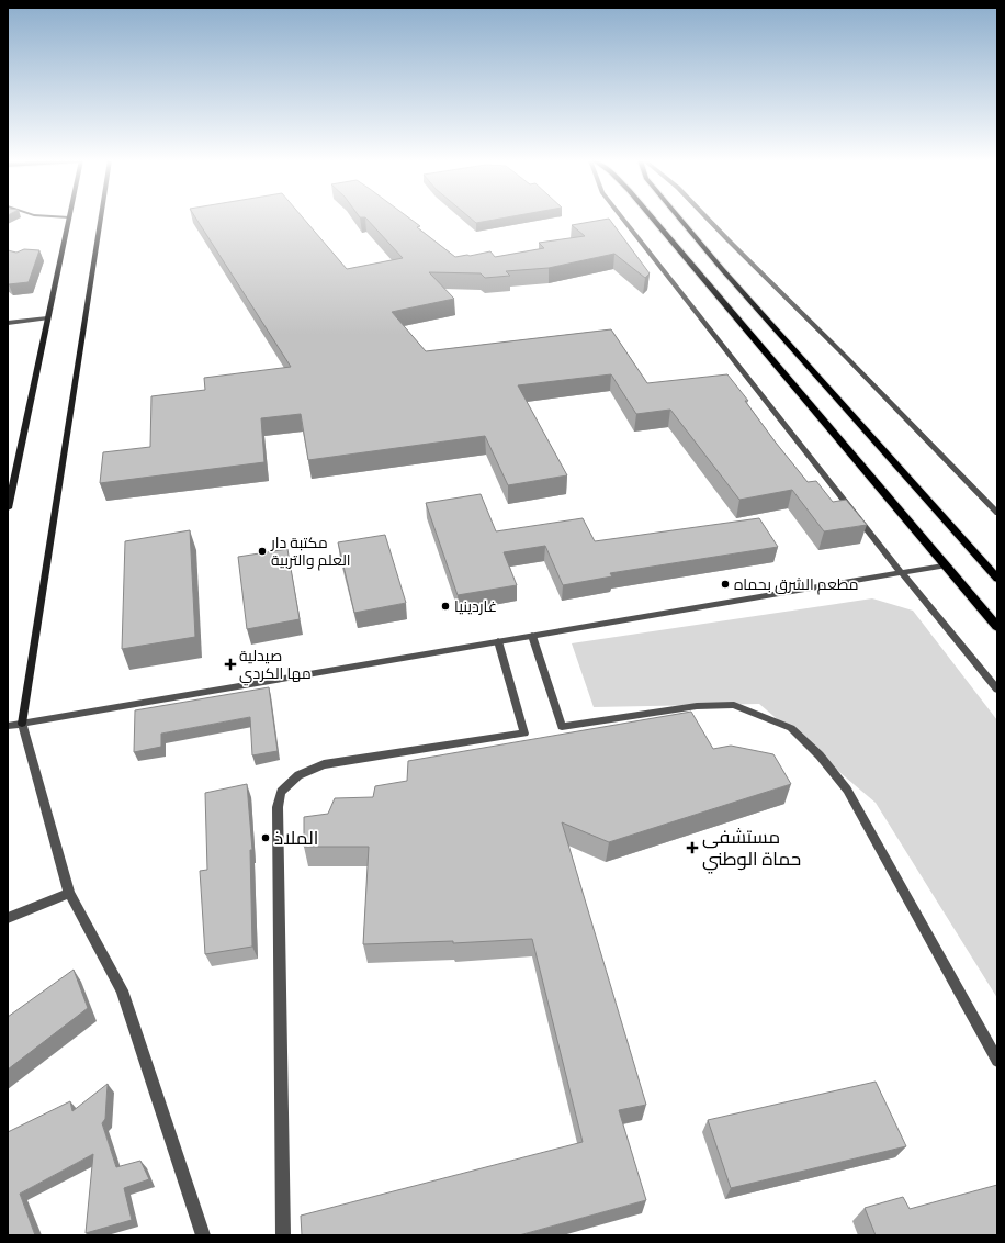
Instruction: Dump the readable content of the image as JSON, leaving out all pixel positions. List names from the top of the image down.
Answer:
{
  "places": {
    "other": [
      "مكتبة دار العلم والتربية",
      "مطعم الشرق بحماه",
      "غاردينيا",
      "الملاذ"
    ],
    "health": ["صيدلية مها الكردي", "مستشفى حماة الوطني"]
  }
}
